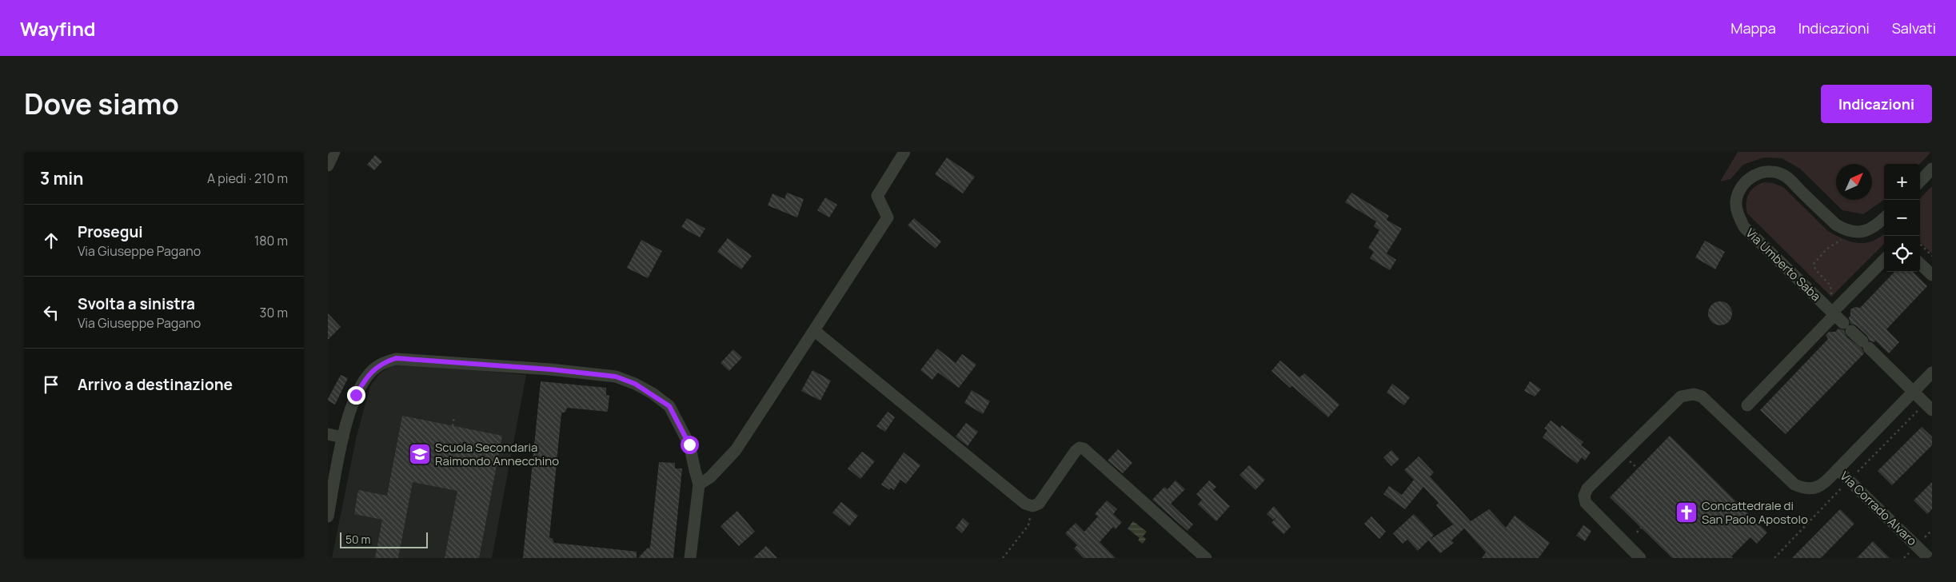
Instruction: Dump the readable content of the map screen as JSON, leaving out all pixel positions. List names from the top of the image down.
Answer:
{
  "streets": {
    "street": ["Via Umberto Saba", "Via Corrado Alvaro"]
  },
  "crossings": [
    ["Via Umberto Saba", "Via Corrado Alvaro"]
  ],
  "places": {
    "school or university": ["Scuola Secondaria Raimondo Annecchino"],
    "church": ["Concattedrale di San Paolo Apostolo"]
  },
  "scale_bar": "50 m",
  "north": "top right",
  "page": {
    "header": "Wayfind",
    "nav": ["Mappa", "Indicazioni", "Salvati"],
    "title": "Dove siamo",
    "buttons": "Indicazioni",
    "heading": ["3 min", "A piedi · 210 m"],
    "map_buttons": ["+", "−"],
    "list": [
      ["Prosegui", "Via Giuseppe Pagano", "180 m"],
      ["Svolta a sinistra", "Via Giuseppe Pagano", "30 m"],
      "Arrivo a destinazione"
    ],
    "scale": "50 m"
  }
}
